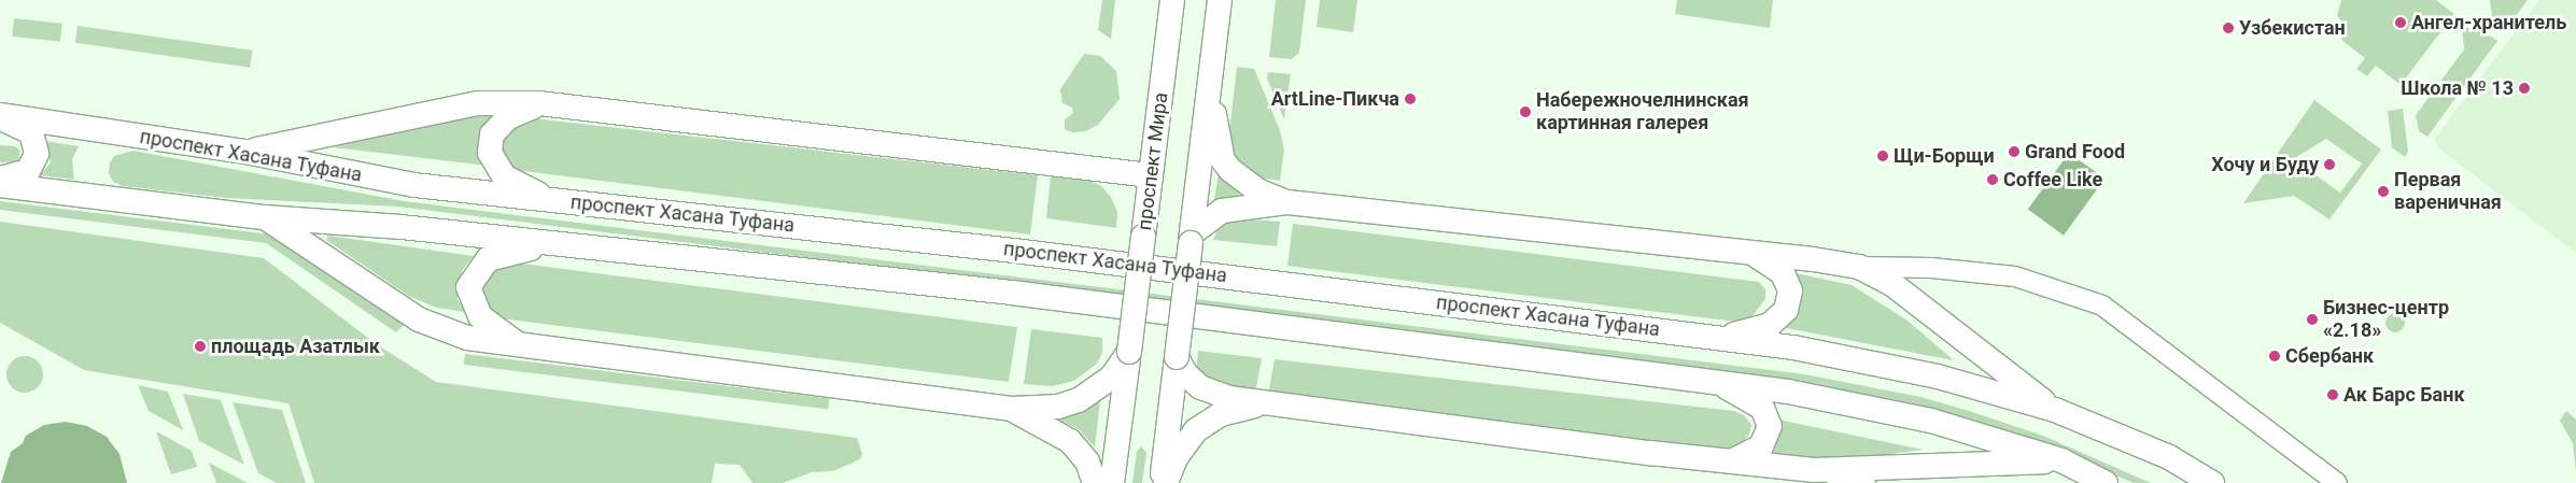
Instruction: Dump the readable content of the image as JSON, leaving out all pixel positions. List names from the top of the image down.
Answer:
{
  "streets": {
    "main road": ["проспект Хасана Туфана", "проспект Мира"]
  },
  "places": [
    "Ангел-хранитель",
    "Узбекистан",
    "Школа № 13",
    "ArtLine-Пикча",
    "Набережночелнинская картинная галерея",
    "Grand Food",
    "Щи-Борщи",
    "Хочу и Буду",
    "Coffee Like",
    "Первая вареничная",
    "Бизнес-центр «2.18»",
    "площадь Азатлык",
    "Сбербанк",
    "Ак Барс Банк"
  ]
}
